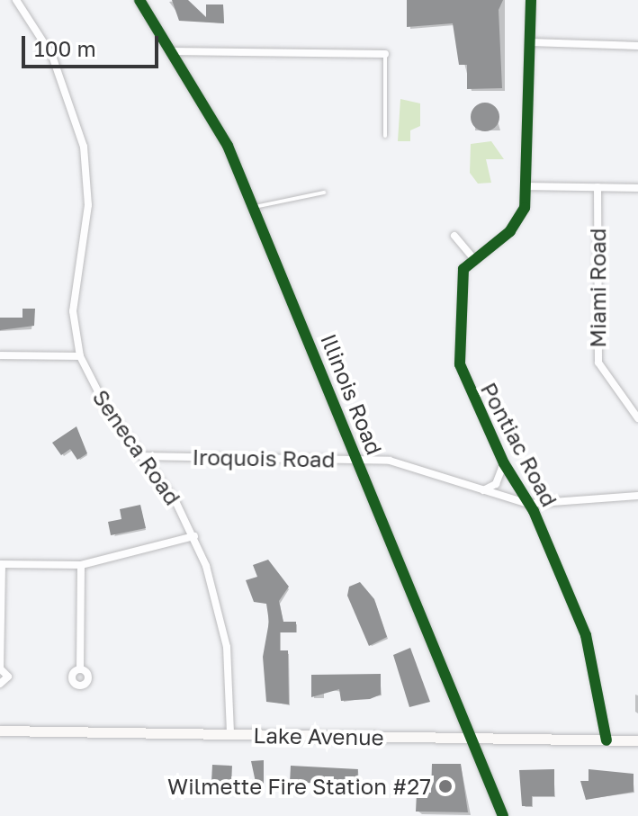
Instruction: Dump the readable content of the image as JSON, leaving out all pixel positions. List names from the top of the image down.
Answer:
{
  "streets": {
    "main road": ["Lake Avenue"],
    "street": [
      "Miami Road",
      "Illinois Road",
      "Pontiac Road",
      "Seneca Road",
      "Iroquois Road"
    ]
  },
  "crossings": [
    ["Illinois Road", "Iroquois Road"],
    ["Illinois Road", "Lake Avenue"],
    ["Pontiac Road", "Iroquois Road"],
    ["Pontiac Road", "Lake Avenue"],
    ["Seneca Road", "Iroquois Road"],
    ["Seneca Road", "Lake Avenue"]
  ],
  "places": ["Wilmette Fire Station #27"],
  "scale_bar": "100 m"
}
